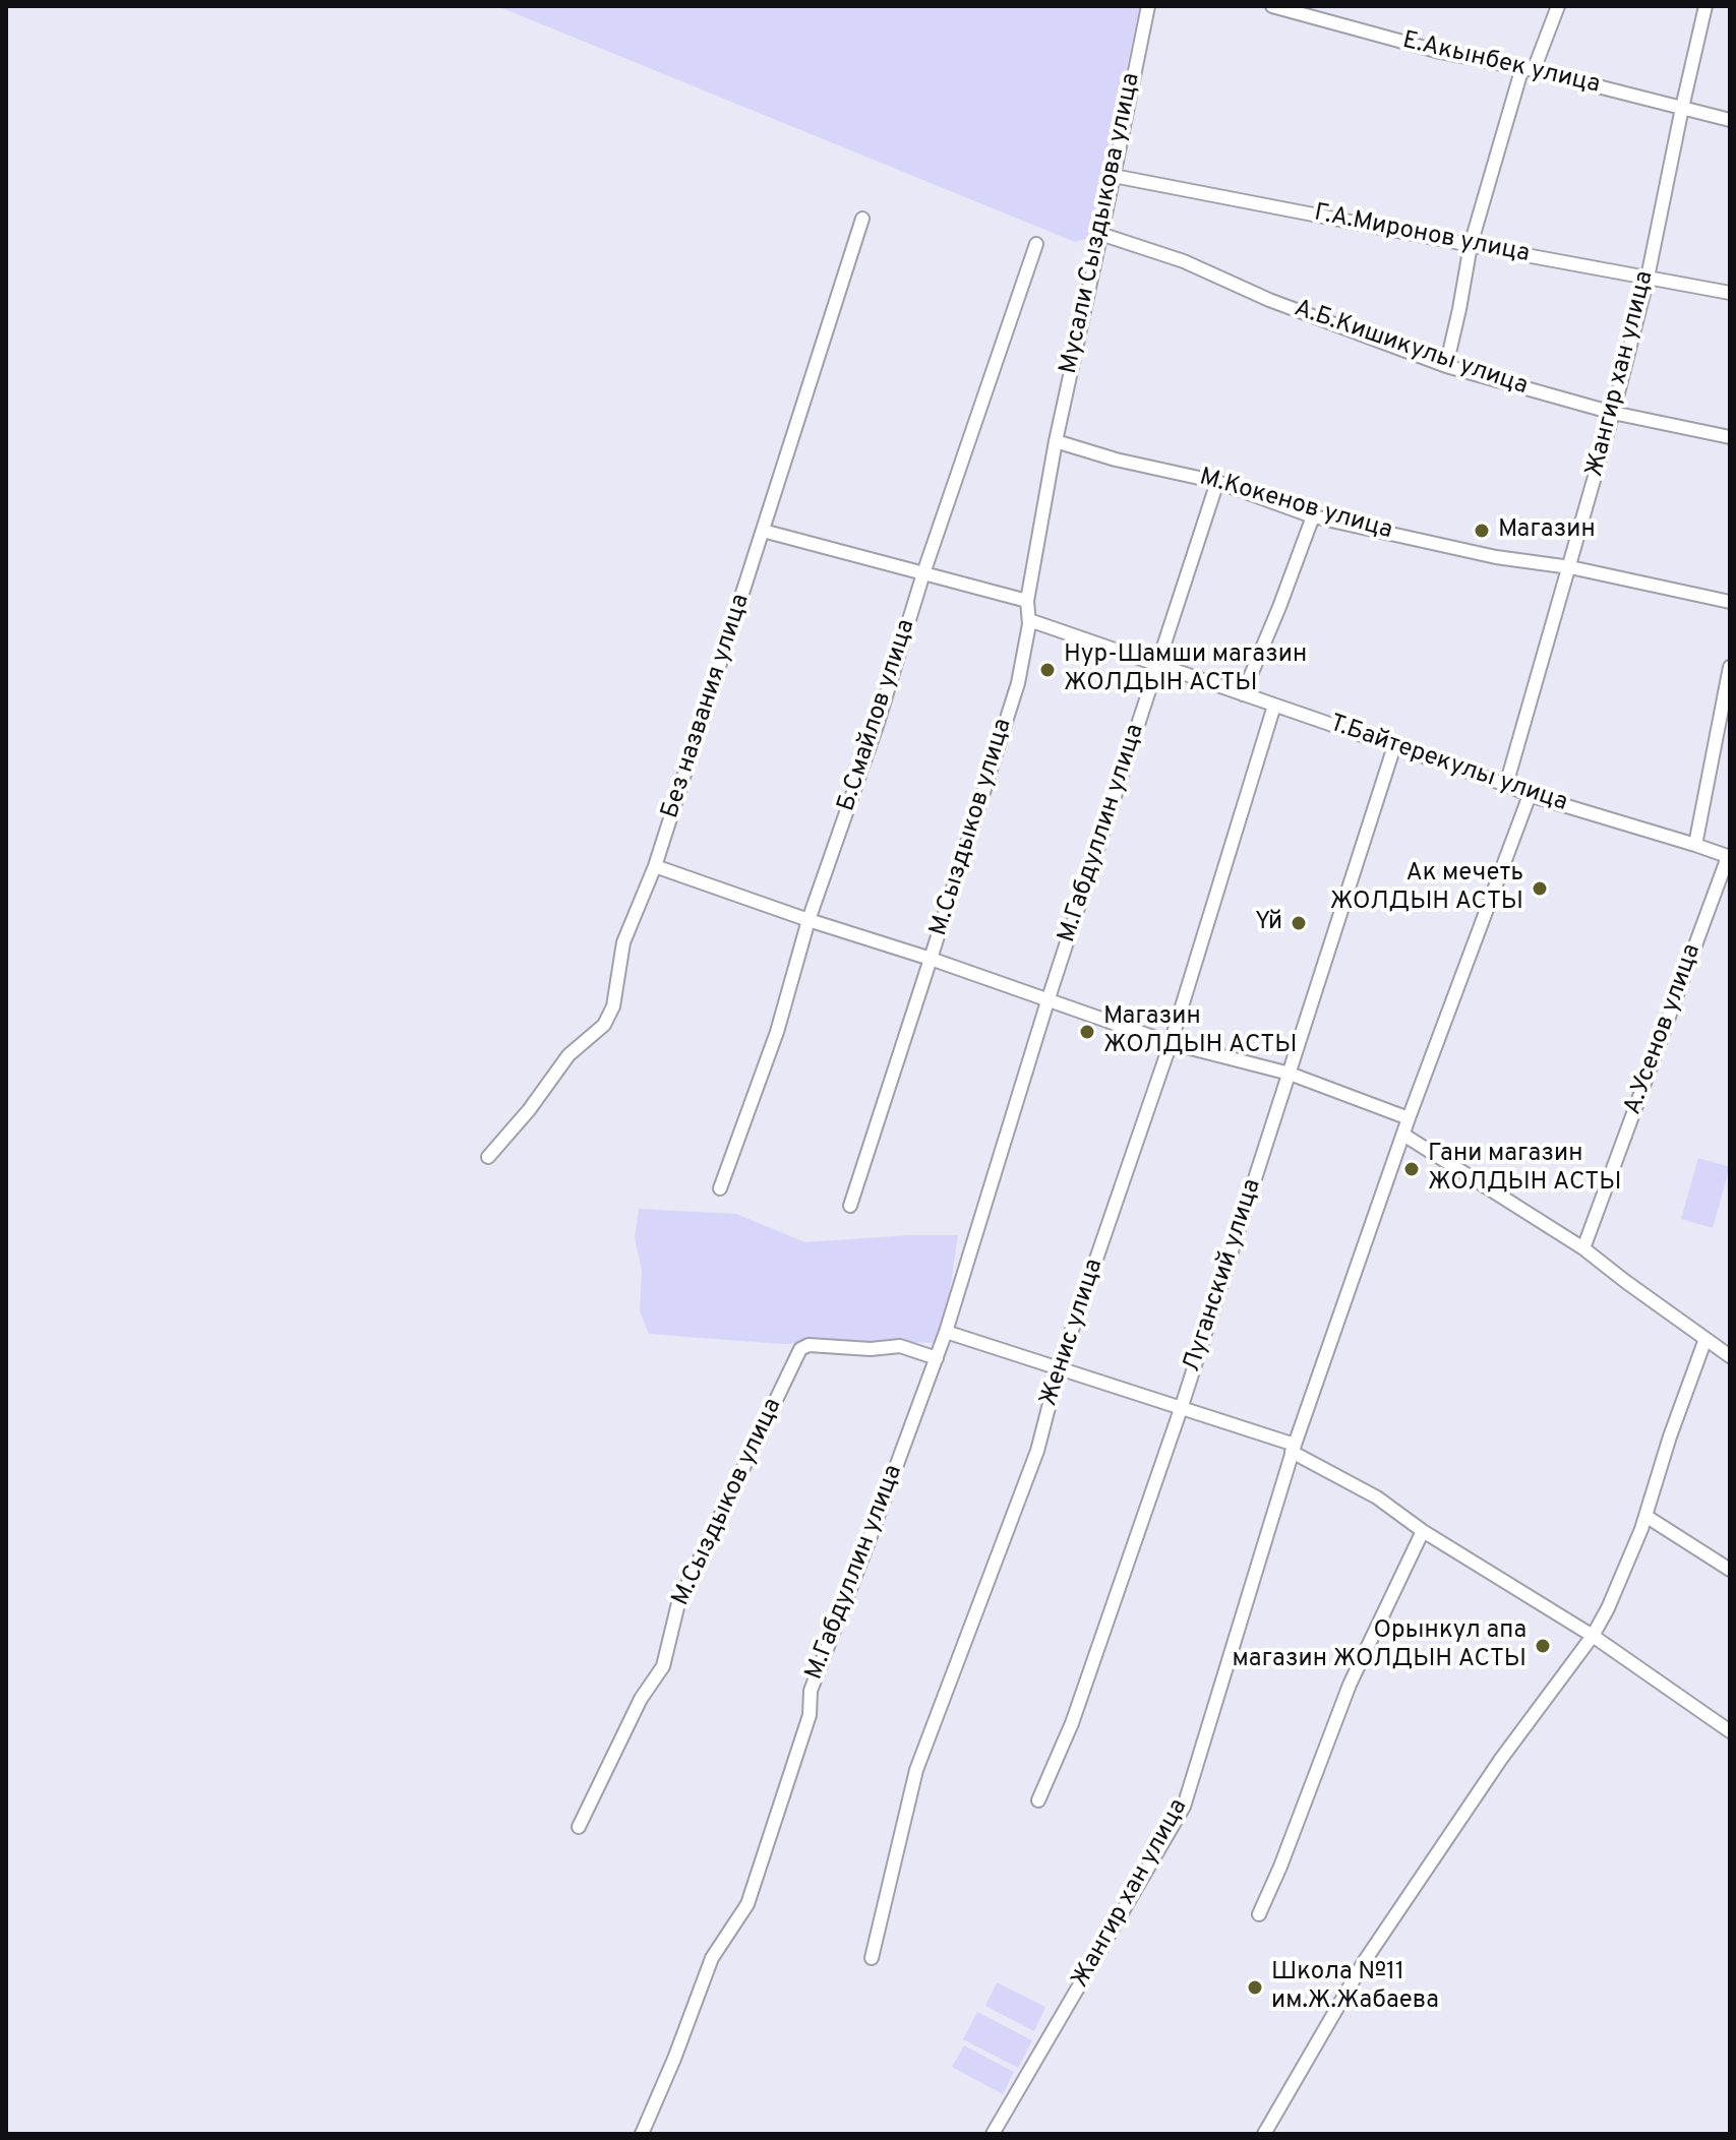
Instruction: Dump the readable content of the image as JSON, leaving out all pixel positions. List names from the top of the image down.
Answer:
{
  "streets": {
    "street": [
      "Е.Акынбек улица",
      "Мусали Сыздыкова улица",
      "Г.А.Миронов улица",
      "А.Б.Кишикулы улица",
      "Жангир хан улица",
      "М.Кокенов улица",
      "Без названия улица",
      "Б.Смайлов улица",
      "Т.Байтерекулы улица",
      "М.Сыздыков улица",
      "М.Габдуллин улица",
      "А.Усенов улица",
      "Луганский улица",
      "Женис улица"
    ]
  },
  "crossings": [
    ["Е.Акынбек улица", "Жангир хан улица"],
    ["Мусали Сыздыкова улица", "Г.А.Миронов улица"],
    ["Мусали Сыздыкова улица", "А.Б.Кишикулы улица"],
    ["Мусали Сыздыкова улица", "М.Кокенов улица"],
    ["Мусали Сыздыкова улица", "М.Сыздыков улица"],
    ["Г.А.Миронов улица", "Жангир хан улица"],
    ["А.Б.Кишикулы улица", "Жангир хан улица"],
    ["Жангир хан улица", "М.Кокенов улица"],
    ["Жангир хан улица", "Т.Байтерекулы улица"],
    ["М.Кокенов улица", "М.Сыздыков улица"],
    ["М.Кокенов улица", "М.Габдуллин улица"],
    ["Т.Байтерекулы улица", "М.Сыздыков улица"],
    ["Т.Байтерекулы улица", "М.Габдуллин улица"],
    ["Т.Байтерекулы улица", "А.Усенов улица"],
    ["Т.Байтерекулы улица", "Луганский улица"],
    ["Т.Байтерекулы улица", "Женис улица"],
    ["М.Сыздыков улица", "М.Габдуллин улица"]
  ],
  "places": [
    "Магазин",
    "Нур-Шамши магазин ЖОЛДЫН АСТЫ",
    "Ак мечеть ЖОЛДЫН АСТЫ",
    "Үй",
    "Магазин ЖОЛДЫН АСТЫ",
    "Гани магазин ЖОЛДЫН АСТЫ",
    "Орынкул апа магазин ЖОЛДЫН АСТЫ",
    "Школа №11 им.Ж.Жабаева"
  ]
}
